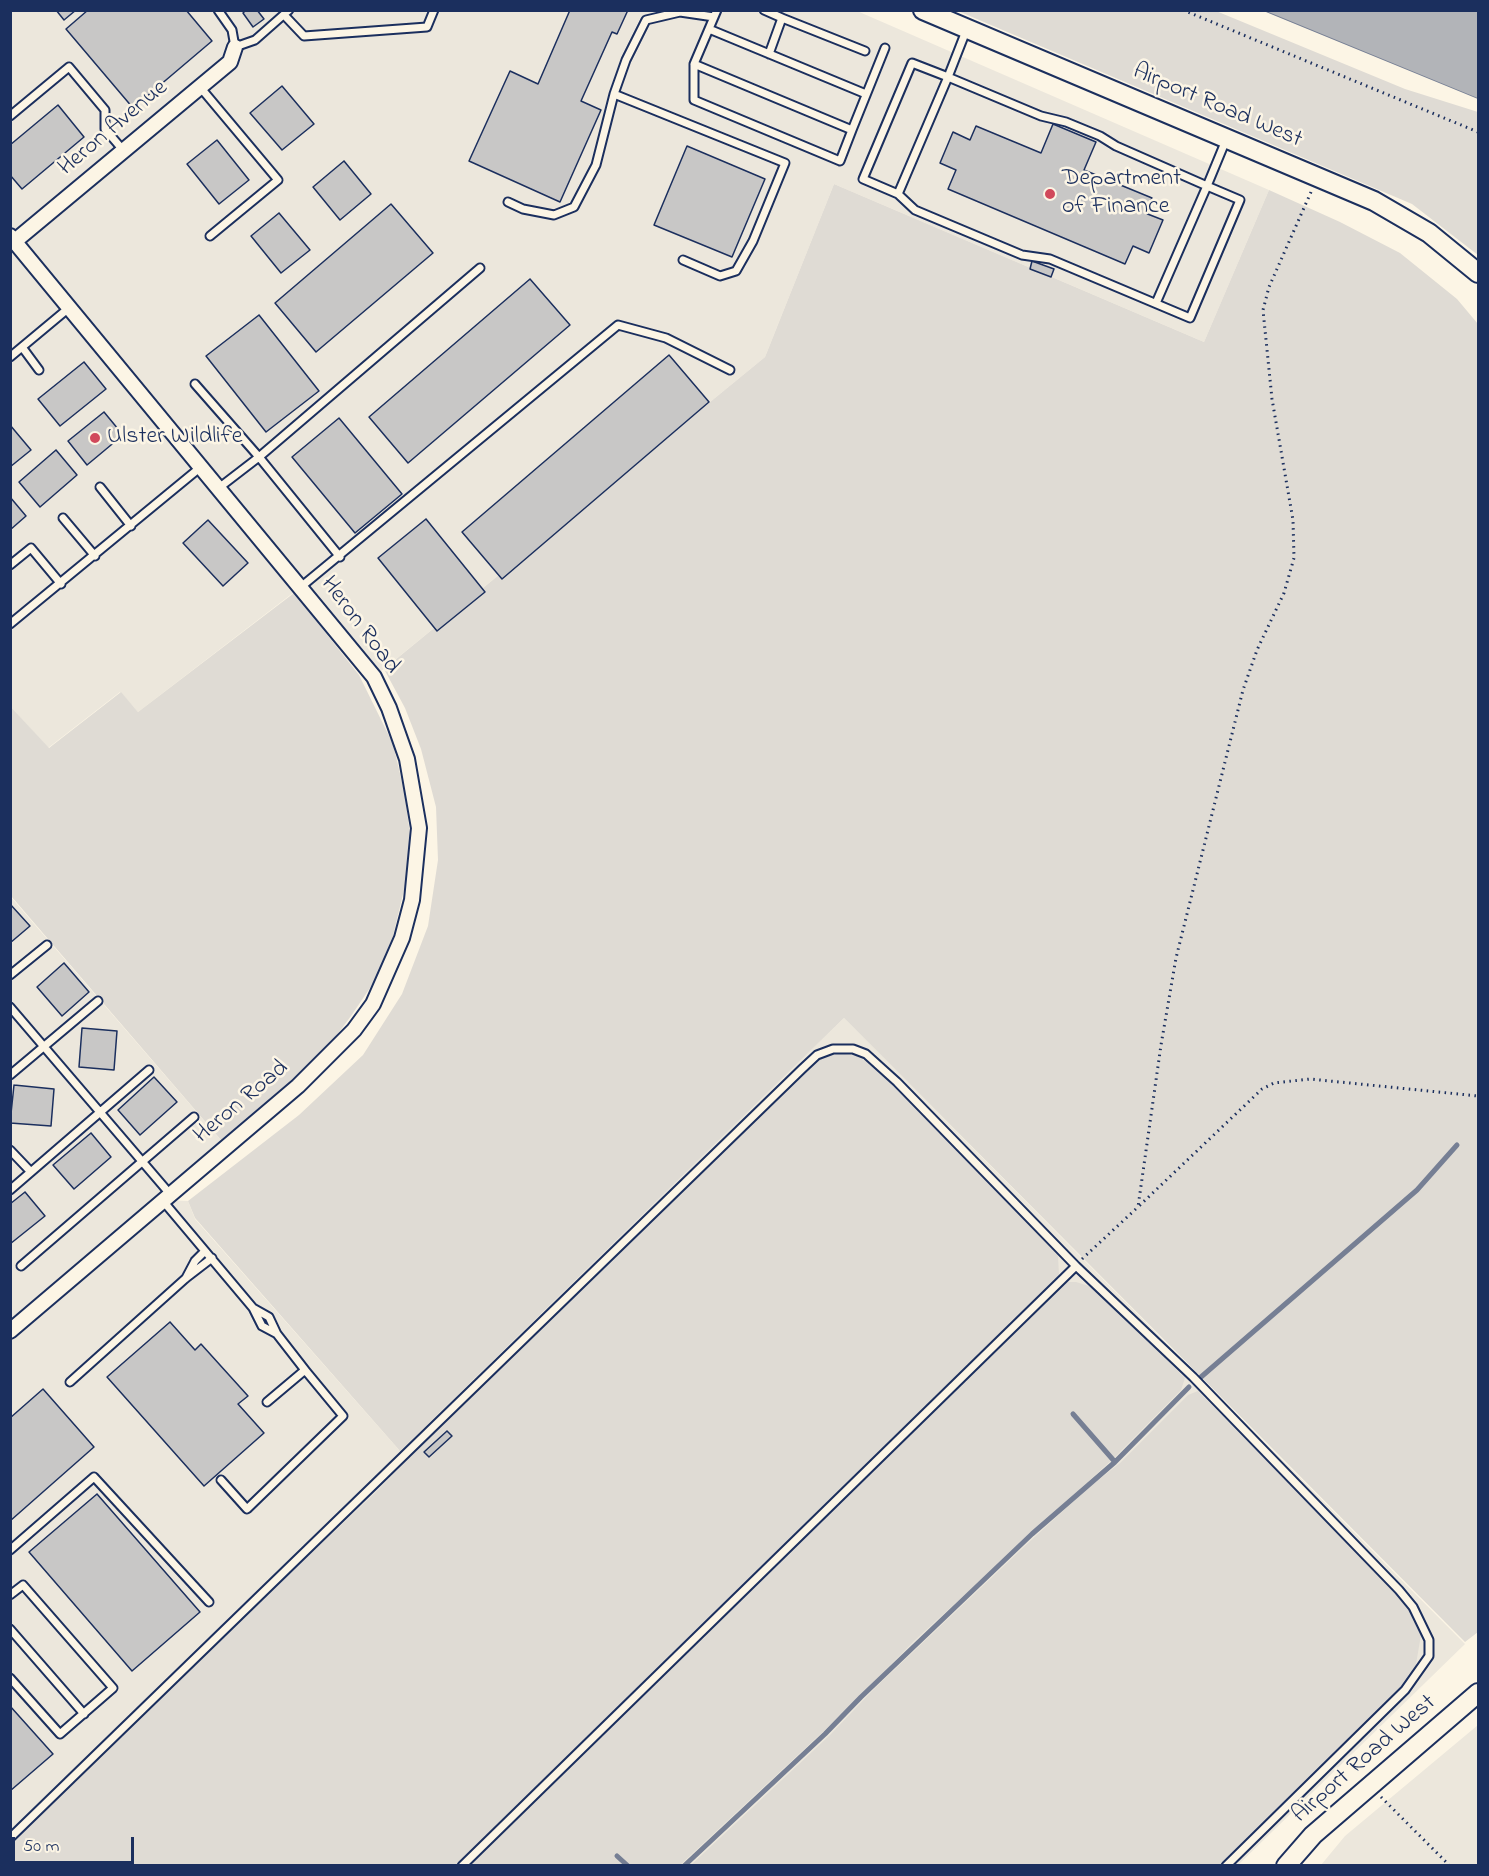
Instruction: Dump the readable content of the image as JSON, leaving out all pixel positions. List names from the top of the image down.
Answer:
{
  "streets": {
    "street": ["Airport Road West", "Heron Avenue", "Heron Road"]
  },
  "crossings": [
    ["Heron Avenue", "Heron Road"]
  ],
  "places": ["Department of Finance", "Ulster Wildlife"],
  "scale_bar": "50 m"
}
